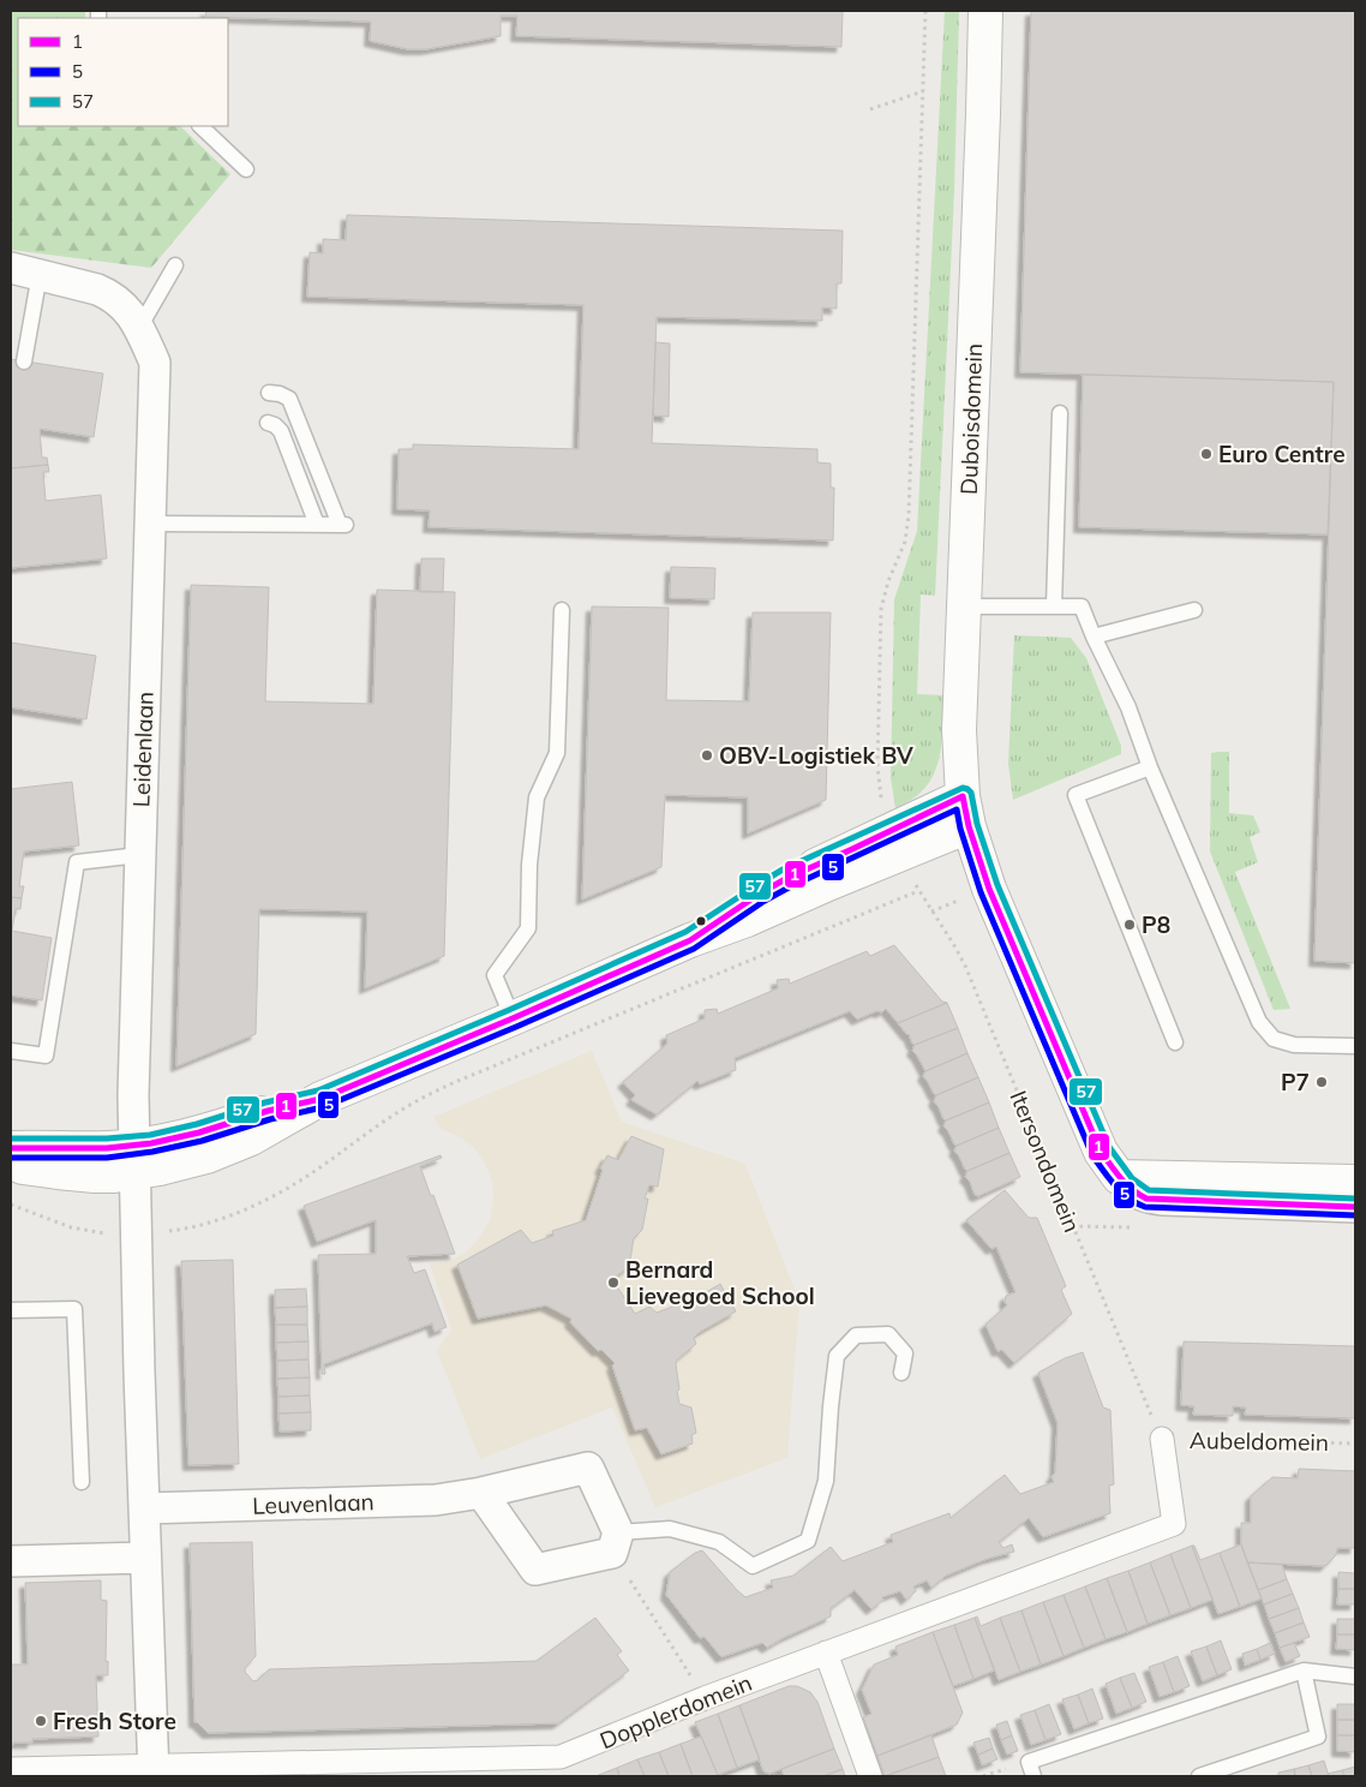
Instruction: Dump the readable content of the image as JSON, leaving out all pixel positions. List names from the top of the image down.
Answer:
{
  "streets": {
    "street": [
      "Duboisdomein",
      "Leidenlaan",
      "Leuvenlaan",
      "Dopplerdomein"
    ],
    "path": ["Itersondomein", "Aubeldomein"]
  },
  "crossings": [
    ["Itersondomein", "Aubeldomein"],
    ["Itersondomein", "Dopplerdomein"],
    ["Aubeldomein", "Dopplerdomein"]
  ],
  "places": [
    "Euro Centre",
    "OBV-Logistiek BV",
    "P8",
    "P7",
    "Bernard Lievegoed School",
    "Fresh Store"
  ],
  "lines": ["transit line 57", "transit line 1", "transit line 5"],
  "legend": ["1", "5", "57"]
}
